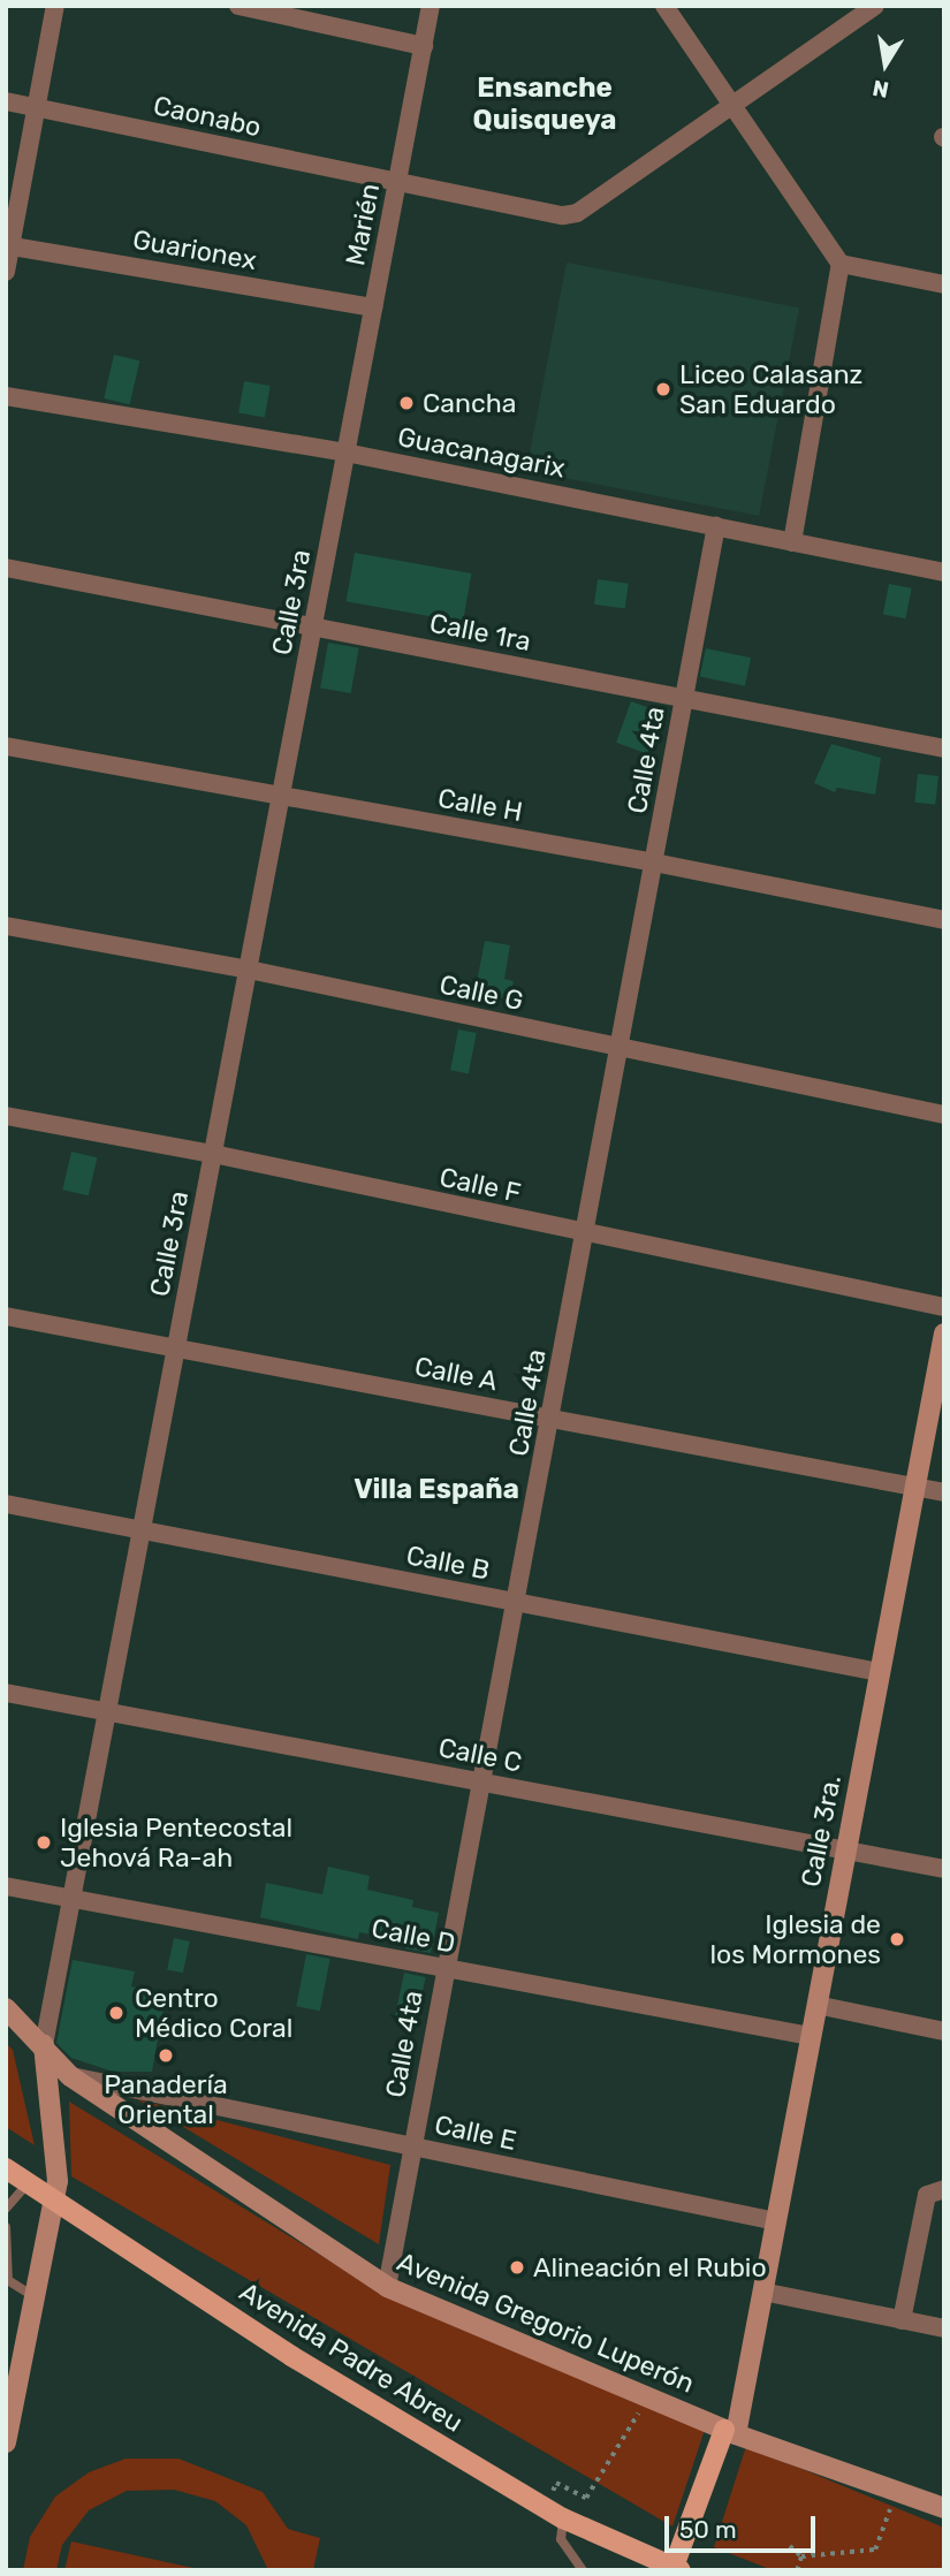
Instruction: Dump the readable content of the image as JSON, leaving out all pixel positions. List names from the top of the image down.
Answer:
{
  "streets": {
    "main road": ["Calle 3ra.", "Avenida Gregorio Luperón", "Avenida Padre Abreu"],
    "street": [
      "Caonabo",
      "Marién",
      "Guarionex",
      "Guacanagarix",
      "Calle 3ra",
      "Calle 1ra",
      "Calle 4ta",
      "Calle H",
      "Calle G",
      "Calle F",
      "Calle A",
      "Calle B",
      "Calle C",
      "Calle D",
      "Calle E"
    ]
  },
  "crossings": [
    ["Caonabo", "Marién"],
    ["Marién", "Guarionex"],
    ["Marién", "Guacanagarix"],
    ["Marién", "Calle 3ra"],
    ["Guacanagarix", "Calle 3ra"],
    ["Guacanagarix", "Calle 4ta"],
    ["Calle 3ra", "Calle 1ra"],
    ["Calle 3ra", "Calle H"],
    ["Calle 3ra", "Calle G"],
    ["Calle 3ra", "Calle F"],
    ["Calle 3ra", "Calle A"],
    ["Calle 3ra", "Calle B"],
    ["Calle 3ra", "Calle C"],
    ["Calle 3ra", "Calle D"],
    ["Calle 3ra", "Avenida Gregorio Luperón"],
    ["Calle 1ra", "Calle 4ta"],
    ["Calle 4ta", "Calle H"],
    ["Calle 4ta", "Calle G"],
    ["Calle 4ta", "Calle F"],
    ["Calle 4ta", "Calle A"],
    ["Calle 4ta", "Calle B"],
    ["Calle 4ta", "Calle C"],
    ["Calle 4ta", "Calle D"],
    ["Calle 4ta", "Calle E"],
    ["Calle 4ta", "Avenida Gregorio Luperón"],
    ["Calle A", "Calle 3ra."],
    ["Calle B", "Calle 3ra."],
    ["Calle C", "Calle 3ra."],
    ["Calle 3ra.", "Calle D"],
    ["Calle 3ra.", "Calle E"],
    ["Calle 3ra.", "Avenida Gregorio Luperón"],
    ["Calle E", "Avenida Gregorio Luperón"]
  ],
  "districts": ["Ensanche Quisqueya", "Villa España"],
  "places": [
    "Liceo Calasanz San Eduardo",
    "Cancha",
    "Iglesia Pentecostal Jehová Ra-ah",
    "Iglesia de los Mormones",
    "Centro Médico Coral",
    "Panadería Oriental",
    "Alineación el Rubio"
  ],
  "scale_bar": "50 m",
  "north": "bottom"
}
